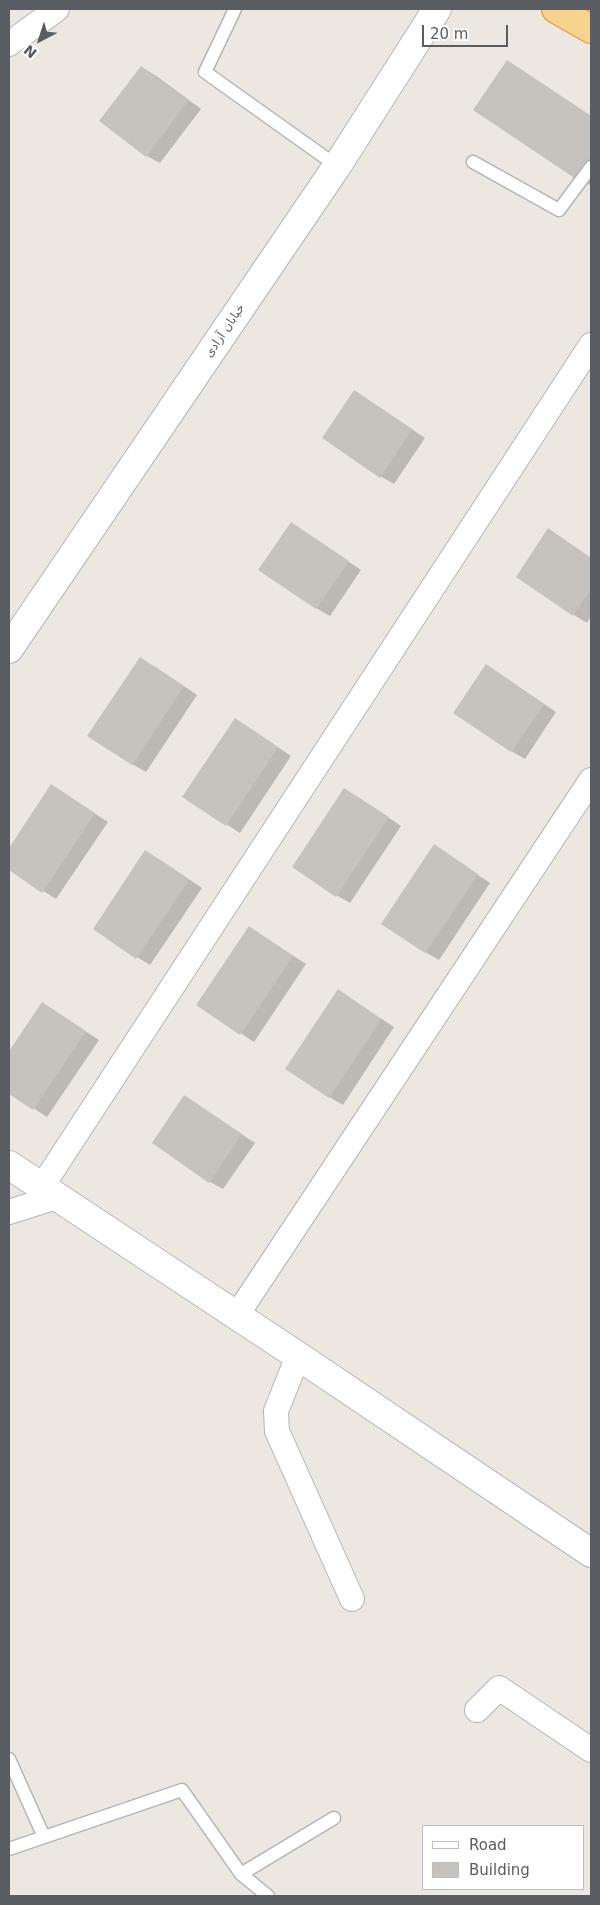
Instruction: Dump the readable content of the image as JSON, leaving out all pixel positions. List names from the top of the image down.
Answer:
{
  "streets": {
    "street": ["خیابان آزادی"]
  },
  "legend": ["Road", "Building"],
  "scale_bar": "20 m",
  "north": "bottom left"
}
